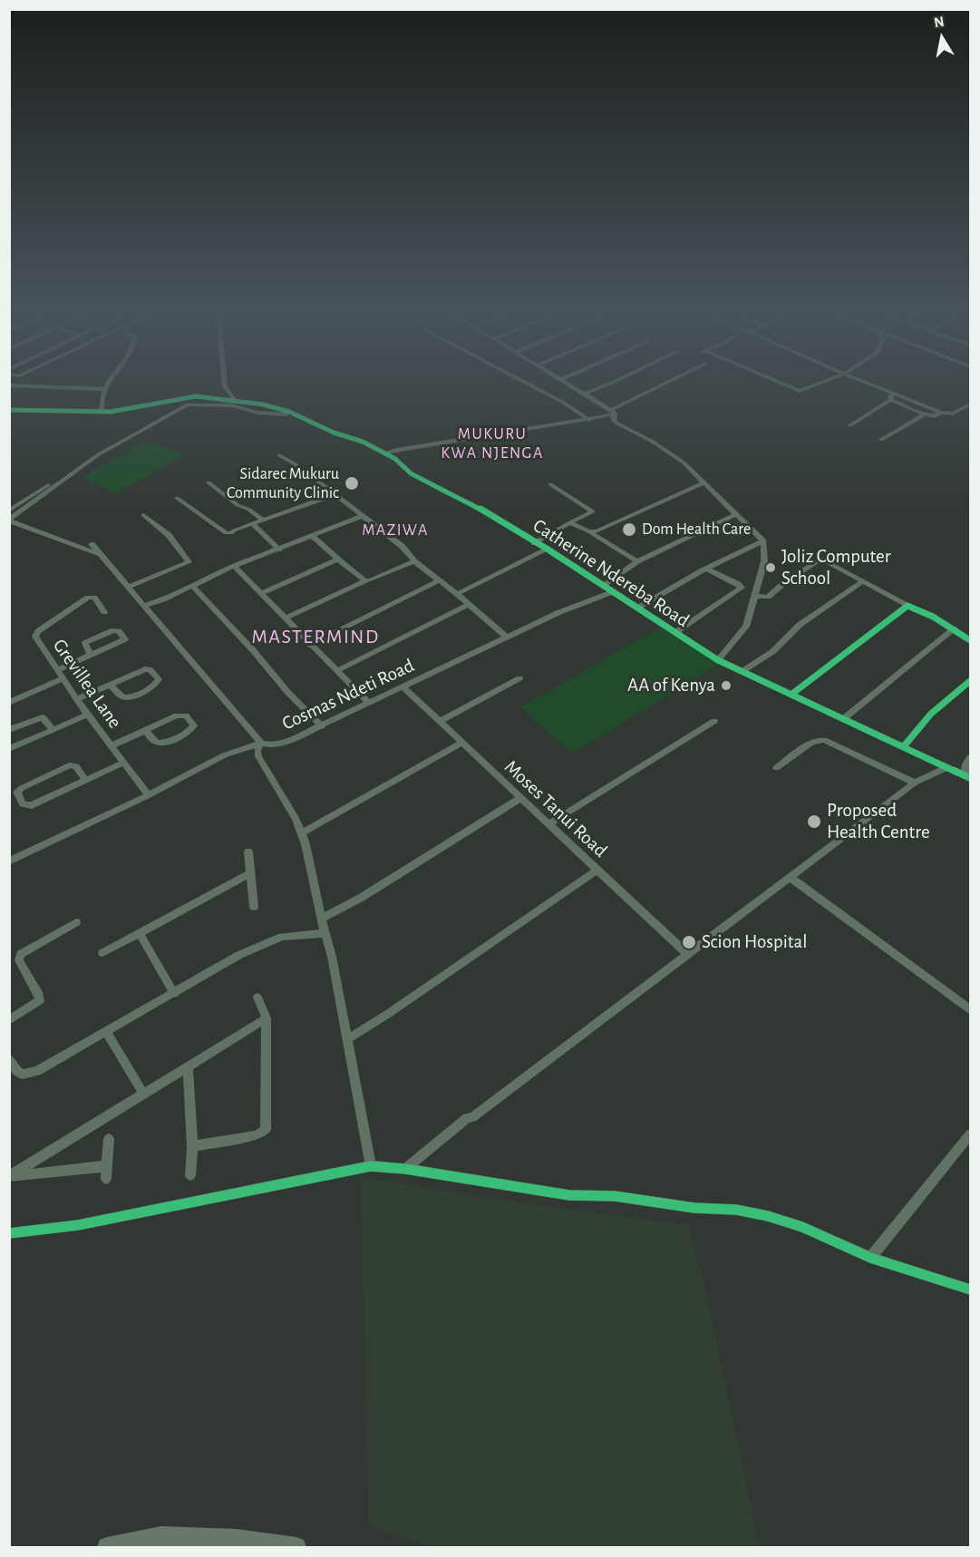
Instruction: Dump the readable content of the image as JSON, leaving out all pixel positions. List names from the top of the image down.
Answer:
{
  "streets": {
    "street": [
      "Catherine Ndereba Road",
      "Grevillea Lane",
      "Cosmas Ndeti Road",
      "Moses Tanui Road"
    ]
  },
  "crossings": [
    ["Catherine Ndereba Road", "Cosmas Ndeti Road"],
    ["Grevillea Lane", "Cosmas Ndeti Road"],
    ["Cosmas Ndeti Road", "Moses Tanui Road"]
  ],
  "districts": ["MUKURU KWA NJENGA", "MAZIWA", "MASTERMIND"],
  "places": [
    "Sidarec Mukuru Community Clinic",
    "Dom Health Care",
    "Joliz Computer School",
    "AA of Kenya",
    "Proposed Health Centre",
    "Scion Hospital"
  ],
  "north": "top"
}
